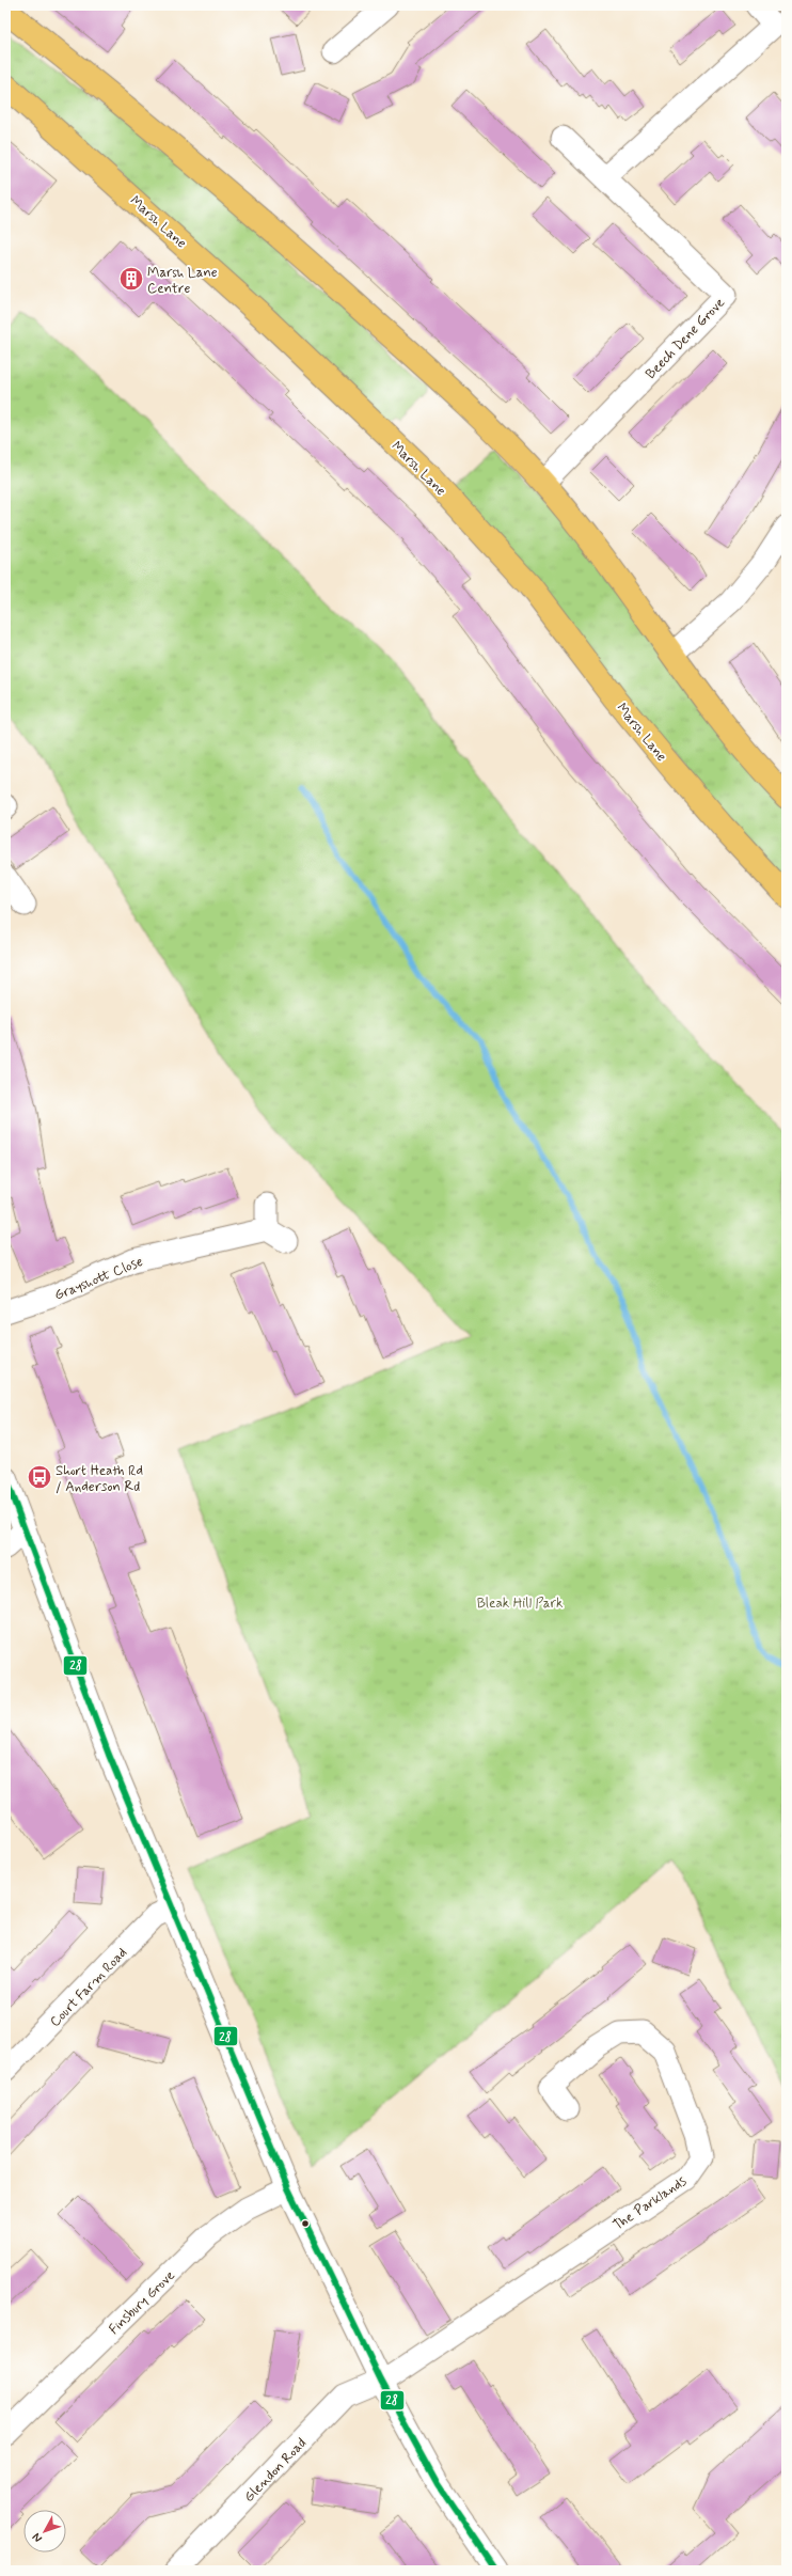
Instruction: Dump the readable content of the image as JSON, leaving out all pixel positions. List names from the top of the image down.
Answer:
{
  "streets": {
    "main road": ["Marsh Lane"],
    "street": [
      "Beech Dene Grove",
      "Grayshott Close",
      "Court Farm Road",
      "The Parklands",
      "Finsbury Grove",
      "Glendon Road"
    ]
  },
  "crossings": [
    ["The Parklands", "Glendon Road"]
  ],
  "parks": ["Bleak Hill Park"],
  "places": {
    "building": ["Marsh Lane Centre"],
    "bus stop": ["Short Heath Rd / Anderson Rd"]
  },
  "lines": ["transit line 28"],
  "north": "bottom left"
}
